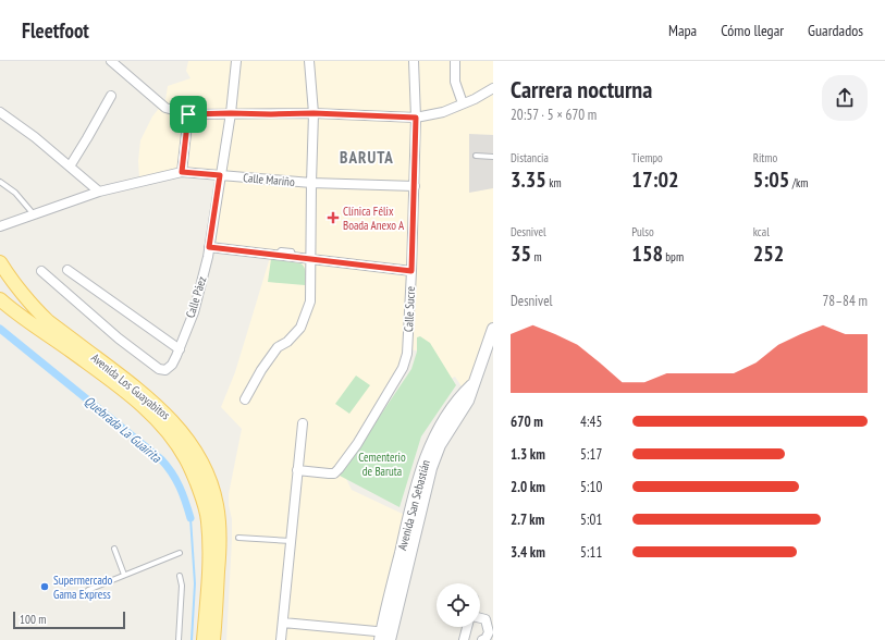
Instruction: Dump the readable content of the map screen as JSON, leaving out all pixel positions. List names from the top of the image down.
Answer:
{
  "streets": {
    "main road": ["Avenida Los Guayabitos"],
    "street": [
      "Calle Mariño",
      "Calle Páez",
      "Calle Sucre",
      "Avenida San Sebastián"
    ]
  },
  "crossings": [
    ["Calle Mariño", "Calle Páez"],
    ["Calle Mariño", "Calle Sucre"]
  ],
  "districts": ["BARUTA"],
  "water": ["Quebrada La Guairita"],
  "parks": ["Cementerio de Baruta"],
  "places": {
    "health": ["Clínica Félix Boada Anexo A"],
    "other": ["Supermercado Gama Express"]
  },
  "scale_bar": "100 m",
  "page": {
    "header": "Fleetfoot",
    "nav": ["Mapa", "Cómo llegar", "Guardados"],
    "heading": ["Carrera nocturna", "20:57 · 5 × 670 m"],
    "stats": [
      ["Distancia", "3.35 km"],
      ["Tiempo", "17:02"],
      ["Ritmo", "5:05 /km"],
      ["Desnivel", "35 m"],
      ["Pulso", "158 bpm"],
      ["kcal", "252"]
    ],
    "chart": ["Desnivel", "78–84 m"],
    "list": [
      {
        "name": "670 m",
        "note": "4:45"
      },
      {
        "name": "1.3 km",
        "note": "5:17"
      },
      {
        "name": "2.0 km",
        "note": "5:10"
      },
      {
        "name": "2.7 km",
        "note": "5:01"
      },
      {
        "name": "3.4 km",
        "note": "5:11"
      }
    ],
    "scale": "100 m"
  }
}
